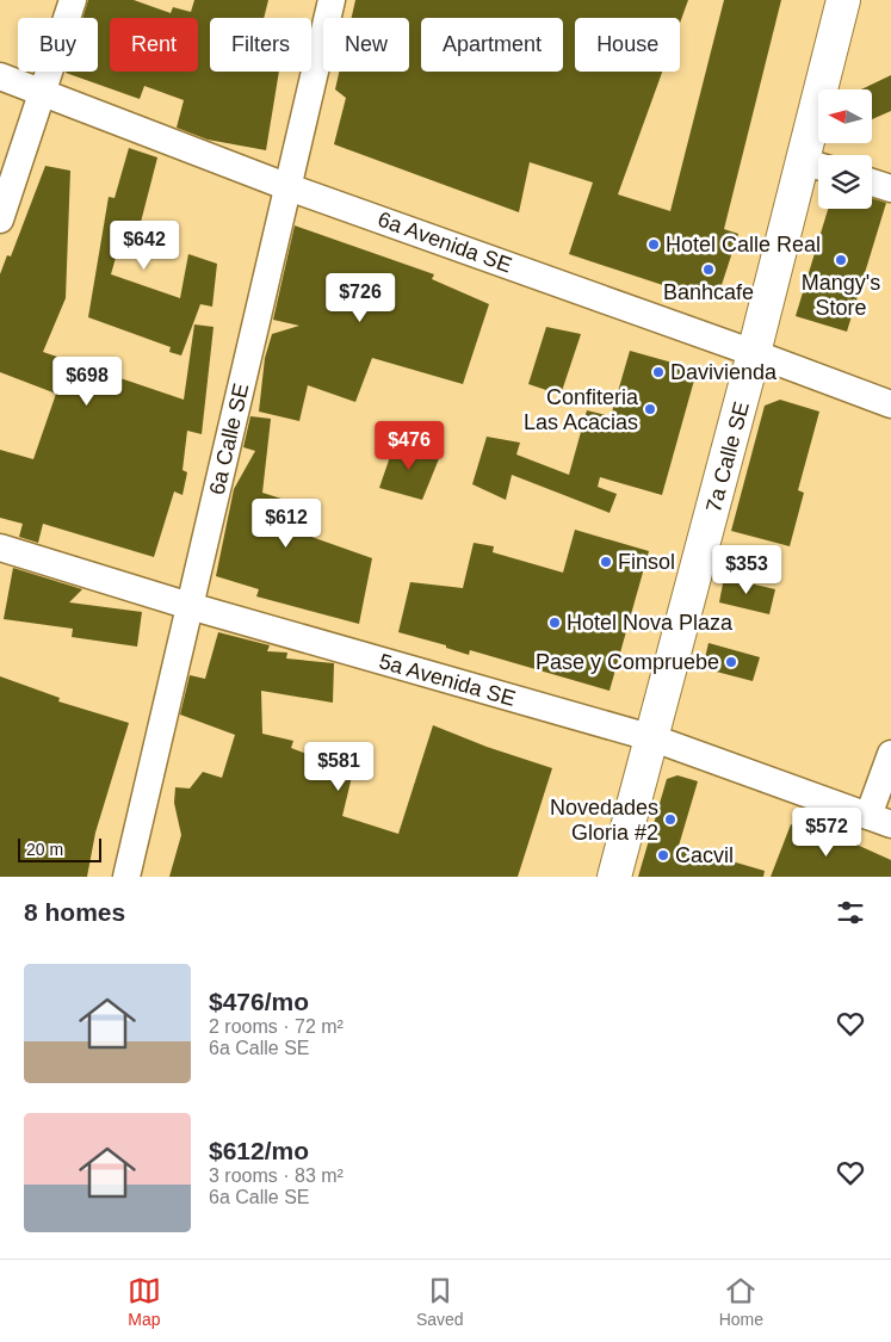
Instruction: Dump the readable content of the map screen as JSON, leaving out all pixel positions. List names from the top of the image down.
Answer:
{
  "streets": {
    "main road": ["7a Calle SE"],
    "street": ["6a Avenida SE", "6a Calle SE", "5a Avenida SE"]
  },
  "crossings": [
    ["6a Avenida SE", "6a Calle SE"],
    ["6a Avenida SE", "7a Calle SE"],
    ["6a Calle SE", "5a Avenida SE"],
    ["7a Calle SE", "5a Avenida SE"]
  ],
  "places": [
    "Hotel Calle Real",
    "Mangy's Store",
    "Banhcafe",
    "Davivienda",
    "Confiteria Las Acacias",
    "Finsol",
    "Hotel Nova Plaza",
    "Pase y Compruebe",
    "Novedades Gloria #2",
    "Cacvil"
  ],
  "scale_bar": "20 m",
  "north": "left",
  "page": {
    "chip": [
      "Buy",
      "Rent",
      "Filters",
      "New",
      "Apartment",
      "House"
    ],
    "price": [
      "$642",
      "$726",
      "$698",
      "$476",
      "$612",
      "$353",
      "$581",
      "$572"
    ],
    "scale": "20 m",
    "heading": "8 homes",
    "list": [
      {
        "name": "$476/mo",
        "note": "2 rooms · 72 m² · 6a Calle SE"
      },
      {
        "name": "$612/mo",
        "note": "3 rooms · 83 m² · 6a Calle SE"
      }
    ],
    "tabs": ["Map", "Saved", "Home"]
  }
}
